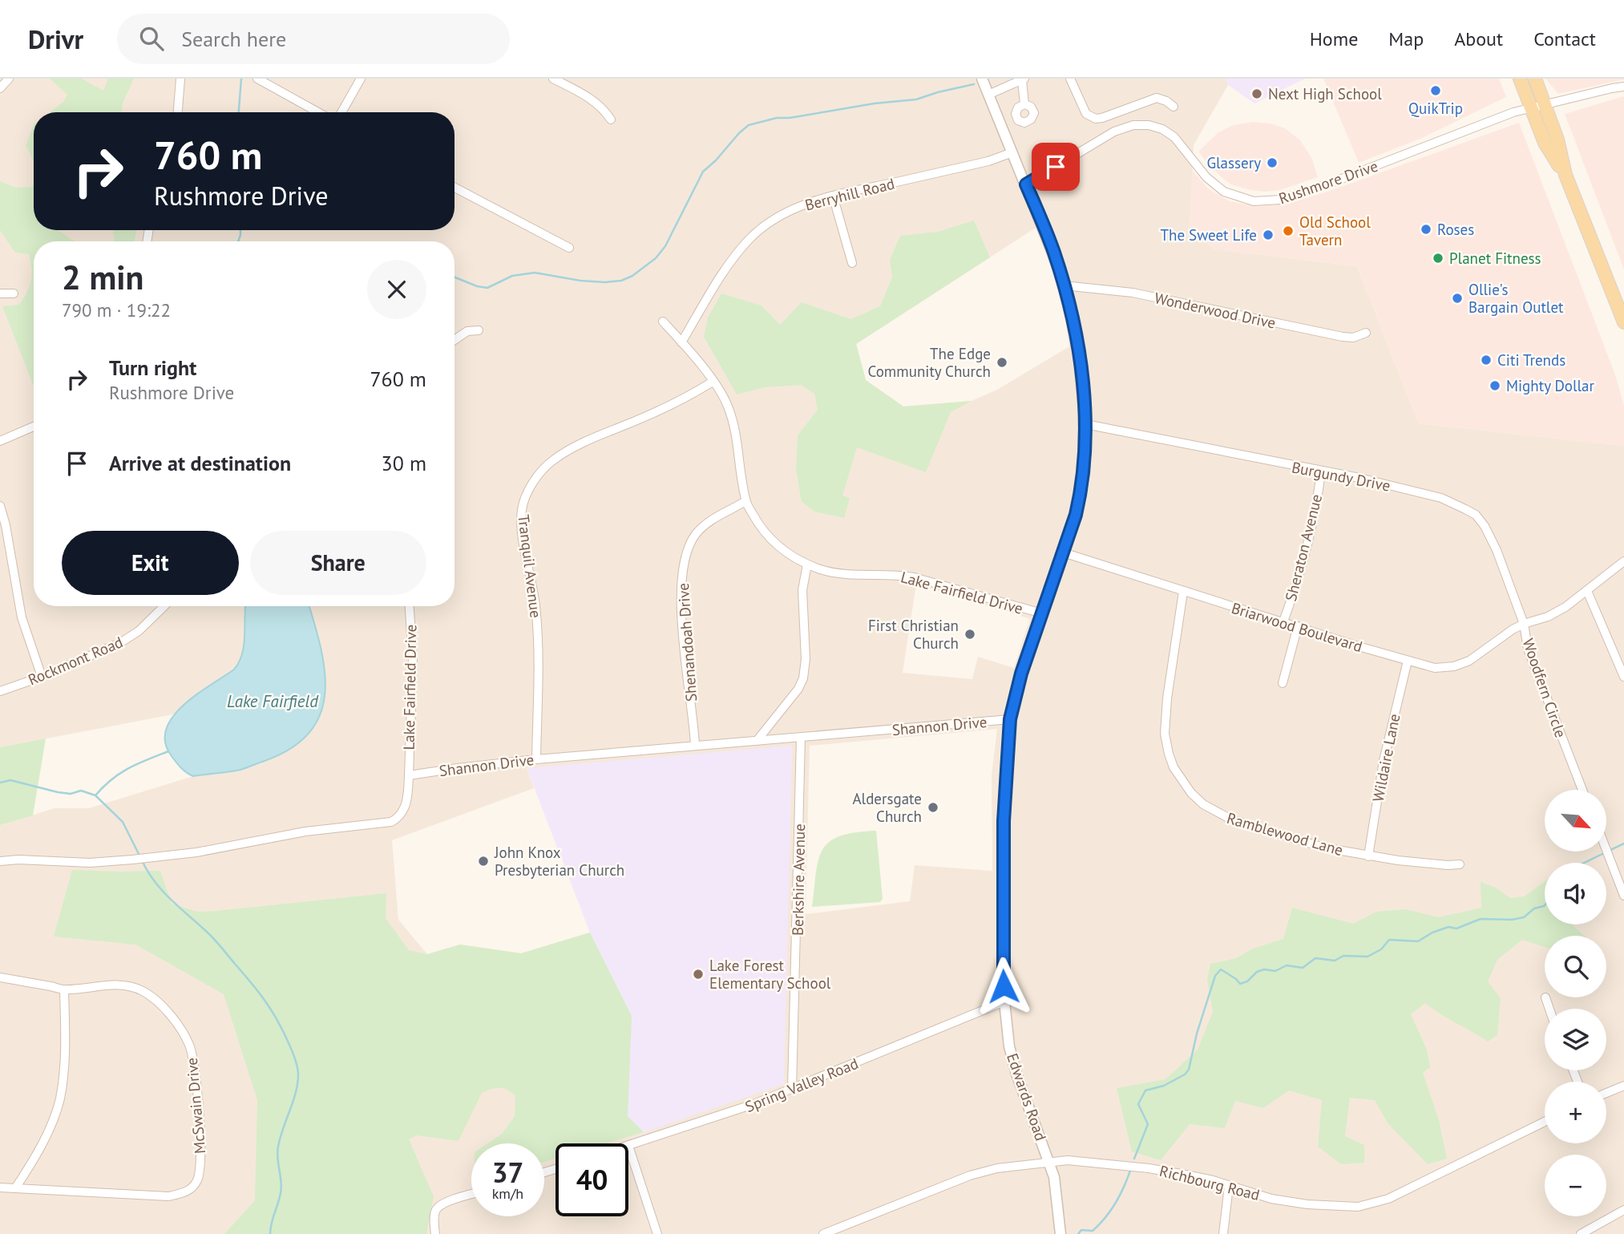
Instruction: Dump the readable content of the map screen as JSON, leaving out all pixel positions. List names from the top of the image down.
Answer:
{
  "streets": {
    "street": [
      "Rushmore Drive",
      "Berryhill Road",
      "Wonderwood Drive",
      "Burgundy Drive",
      "Sheraton Avenue",
      "Tranquil Avenue",
      "Lake Fairfield Drive",
      "Briarwood Boulevard",
      "Shenandoah Drive",
      "Rockmont Road",
      "Woodfern Circle",
      "Shannon Drive",
      "Wildaire Lane",
      "Ramblewood Lane",
      "Berkshire Avenue",
      "Spring Valley Road",
      "Edwards Road",
      "McSwain Drive",
      "Richbourg Road"
    ]
  },
  "crossings": [
    ["Rushmore Drive", "Edwards Road"],
    ["Berryhill Road", "Lake Fairfield Drive"],
    ["Berryhill Road", "Edwards Road"],
    ["Wonderwood Drive", "Edwards Road"],
    ["Burgundy Drive", "Sheraton Avenue"],
    ["Burgundy Drive", "Briarwood Boulevard"],
    ["Burgundy Drive", "Woodfern Circle"],
    ["Burgundy Drive", "Edwards Road"],
    ["Sheraton Avenue", "Briarwood Boulevard"],
    ["Tranquil Avenue", "Lake Fairfield Drive"],
    ["Tranquil Avenue", "Shannon Drive"],
    ["Lake Fairfield Drive", "Shenandoah Drive"],
    ["Lake Fairfield Drive", "Shannon Drive"],
    ["Lake Fairfield Drive", "Edwards Road"],
    ["Briarwood Boulevard", "Woodfern Circle"],
    ["Briarwood Boulevard", "Wildaire Lane"],
    ["Briarwood Boulevard", "Ramblewood Lane"],
    ["Briarwood Boulevard", "Edwards Road"],
    ["Shenandoah Drive", "Shannon Drive"],
    ["Shannon Drive", "Berkshire Avenue"],
    ["Shannon Drive", "Edwards Road"],
    ["Wildaire Lane", "Ramblewood Lane"],
    ["Berkshire Avenue", "Spring Valley Road"],
    ["Spring Valley Road", "Edwards Road"],
    ["Edwards Road", "Richbourg Road"]
  ],
  "water": ["Lake Fairfield"],
  "places": [
    "QuikTrip",
    "Next High School",
    "Glassery",
    "Roses",
    "Old School Tavern",
    "The Sweet Life",
    "Planet Fitness",
    "Ollie's Bargain Outlet",
    "Citi Trends",
    "The Edge Community Church",
    "Mighty Dollar",
    "First Christian Church",
    "Aldersgate Church",
    "John Knox Presbyterian Church",
    "Lake Forest Elementary School"
  ],
  "north": "bottom right",
  "page": {
    "header": "Drivr",
    "search": "Search here",
    "nav": [
      "Home",
      "Map",
      "About",
      "Contact"
    ],
    "turn": ["760 m", "Rushmore Drive"],
    "heading": ["2 min", "790 m · 19:22"],
    "list": [
      {
        "name": "Turn right",
        "note": "Rushmore Drive",
        "value": "760 m"
      },
      {
        "name": "Arrive at destination",
        "value": "30 m"
      }
    ],
    "buttons": ["Exit", "Share"],
    "map_buttons": ["+", "−"],
    "speed": "37 km/h",
    "limit": "40"
  }
}
